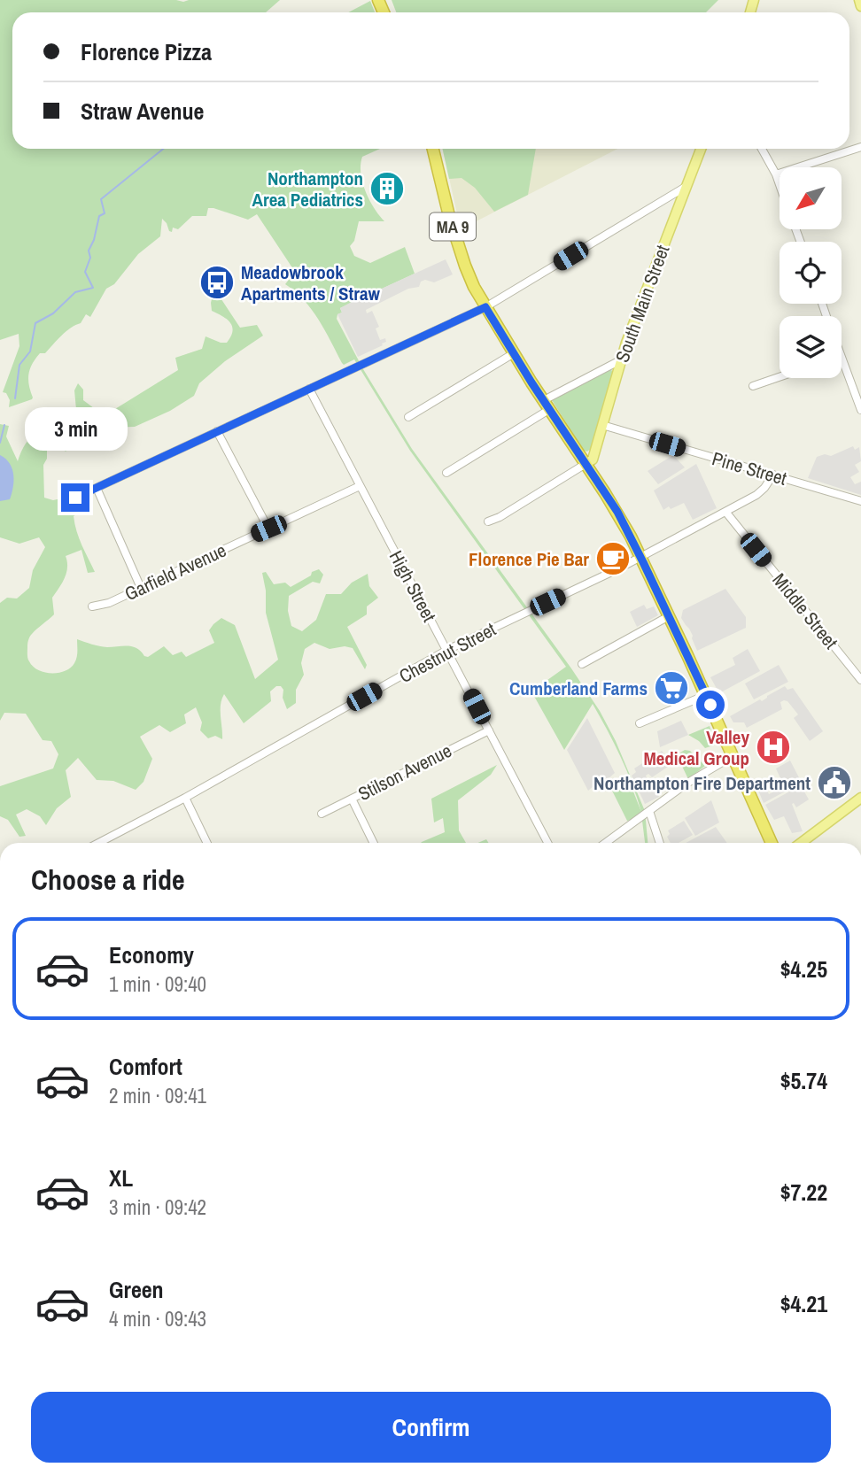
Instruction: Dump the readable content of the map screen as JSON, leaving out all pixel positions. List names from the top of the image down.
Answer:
{
  "streets": {
    "highway": ["MA 9"],
    "main road": ["South Main Street"],
    "street": [
      "Pine Street",
      "Garfield Avenue",
      "High Street",
      "Middle Street",
      "Chestnut Street",
      "Stilson Avenue"
    ]
  },
  "crossings": [
    ["MA 9", "South Main Street"],
    ["MA 9", "Chestnut Street"],
    ["South Main Street", "Pine Street"],
    ["Pine Street", "Chestnut Street"],
    ["Garfield Avenue", "High Street"],
    ["High Street", "Chestnut Street"],
    ["High Street", "Stilson Avenue"],
    ["Middle Street", "Chestnut Street"]
  ],
  "places": {
    "building": ["Northampton Area Pediatrics"],
    "bus stop": ["Meadowbrook Apartments / Straw"],
    "cafe": ["Florence Pie Bar"],
    "supermarket": ["Cumberland Farms"],
    "hospital": ["Valley Medical Group"],
    "public building": ["Northampton Fire Department"]
  },
  "north": "bottom left",
  "page": {
    "banner": ["Florence Pizza", "Straw Avenue"],
    "bubble": "3 min",
    "heading": "Choose a ride",
    "list": [
      {
        "name": "Economy",
        "note": "1 min · 09:40",
        "value": "$4.25"
      },
      {
        "name": "Comfort",
        "note": "2 min · 09:41",
        "value": "$5.74"
      },
      {
        "name": "XL",
        "note": "3 min · 09:42",
        "value": "$7.22"
      },
      {
        "name": "Green",
        "note": "4 min · 09:43",
        "value": "$4.21"
      }
    ],
    "buttons": "Confirm"
  }
}
